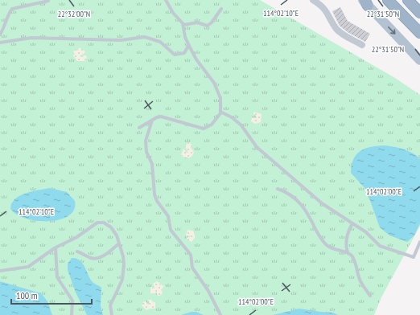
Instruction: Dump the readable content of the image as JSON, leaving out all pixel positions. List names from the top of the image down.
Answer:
{
  "scale_bar": "100 m",
  "coordinates": [
    "114°02'10\"E",
    "22°32'00\"N",
    "22°31'50\"N",
    "114°02'00\"E"
  ]
}
